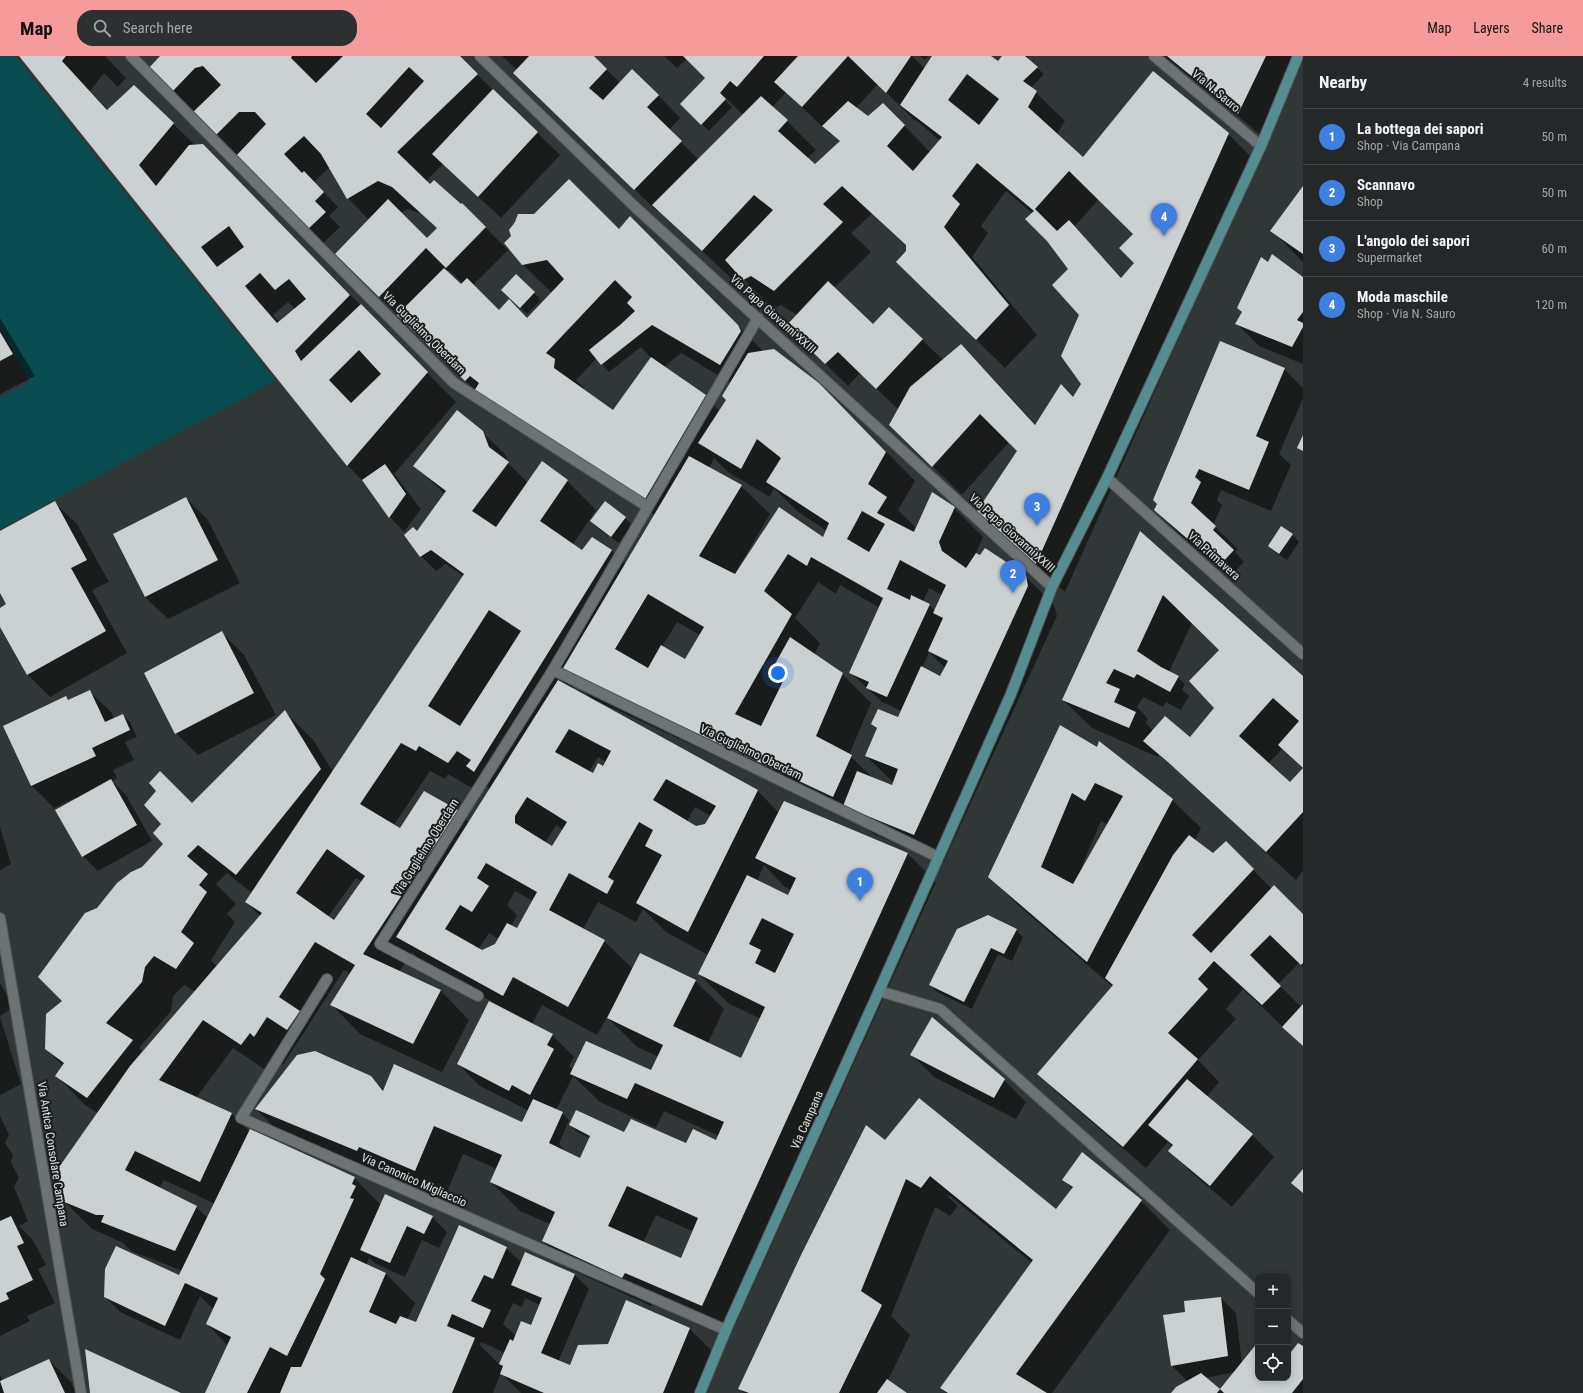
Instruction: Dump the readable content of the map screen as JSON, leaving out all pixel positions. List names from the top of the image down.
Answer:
{
  "streets": {
    "main road": ["Via Campana"],
    "street": [
      "Via N. Sauro",
      "Via Papa Giovanni XXIII",
      "Via Guglielmo Oberdam",
      "Via Primavera",
      "Via Antica Consolare Campana",
      "Via Canonico Migliaccio"
    ]
  },
  "crossings": [
    ["Via N. Sauro", "Via Campana"],
    ["Via Papa Giovanni XXIII", "Via Campana"],
    ["Via Guglielmo Oberdam", "Via Campana"],
    ["Via Primavera", "Via Campana"],
    ["Via Campana", "Via Canonico Migliaccio"]
  ],
  "page": {
    "header": "Map",
    "search": "Search here",
    "nav": ["Map", "Layers", "Share"],
    "heading": ["Nearby", "4 results"],
    "list": [
      {
        "mark": "1",
        "name": "La bottega dei sapori",
        "note": "Shop · Via Campana",
        "value": "50 m"
      },
      {
        "mark": "2",
        "name": "Scannavo",
        "note": "Shop",
        "value": "50 m"
      },
      {
        "mark": "3",
        "name": "L'angolo dei sapori",
        "note": "Supermarket",
        "value": "60 m"
      },
      {
        "mark": "4",
        "name": "Moda maschile",
        "note": "Shop · Via N. Sauro",
        "value": "120 m"
      }
    ],
    "pins": [
      "4",
      "3",
      "2",
      "1"
    ],
    "map_buttons": ["+", "−"]
  }
}
